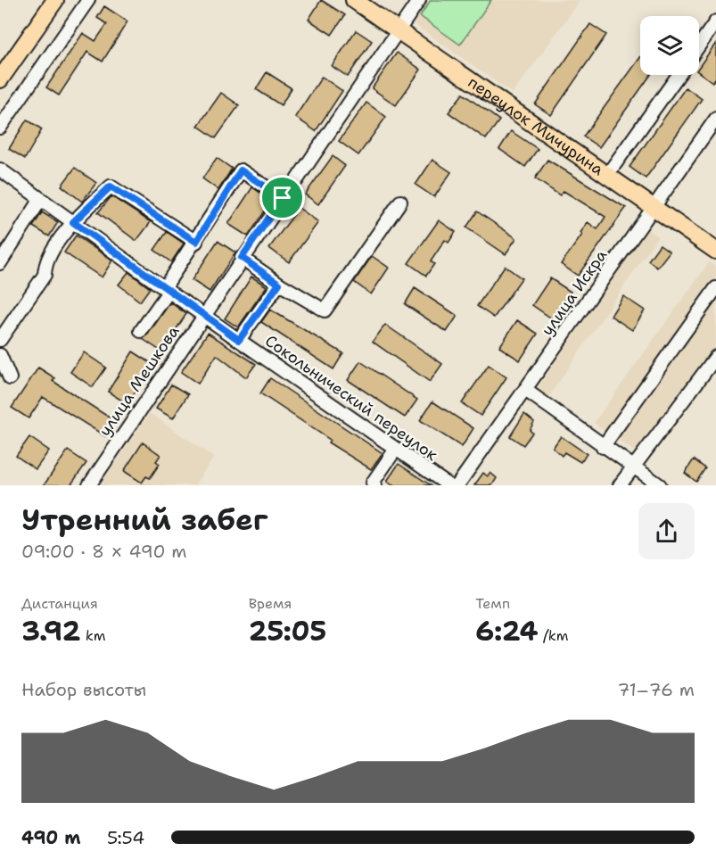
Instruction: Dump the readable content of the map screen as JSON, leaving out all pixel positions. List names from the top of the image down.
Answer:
{
  "streets": {
    "main road": ["переулок Мичурина"],
    "street": ["улица Искра", "улица Мешкова", "Сокольнический переулок"]
  },
  "crossings": [
    ["переулок Мичурина", "улица Искра"],
    ["переулок Мичурина", "улица Мешкова"],
    ["улица Мешкова", "Сокольнический переулок"]
  ],
  "page": {
    "heading": ["Утренний забег", "09:00 · 8 × 490 m"],
    "stats": [
      ["Дистанция", "3.92 km"],
      ["Время", "25:05"],
      ["Темп", "6:24 /km"]
    ],
    "chart": ["Набор высоты", "71–76 m"],
    "list": [
      {
        "name": "490 m",
        "note": "5:54"
      }
    ]
  }
}
